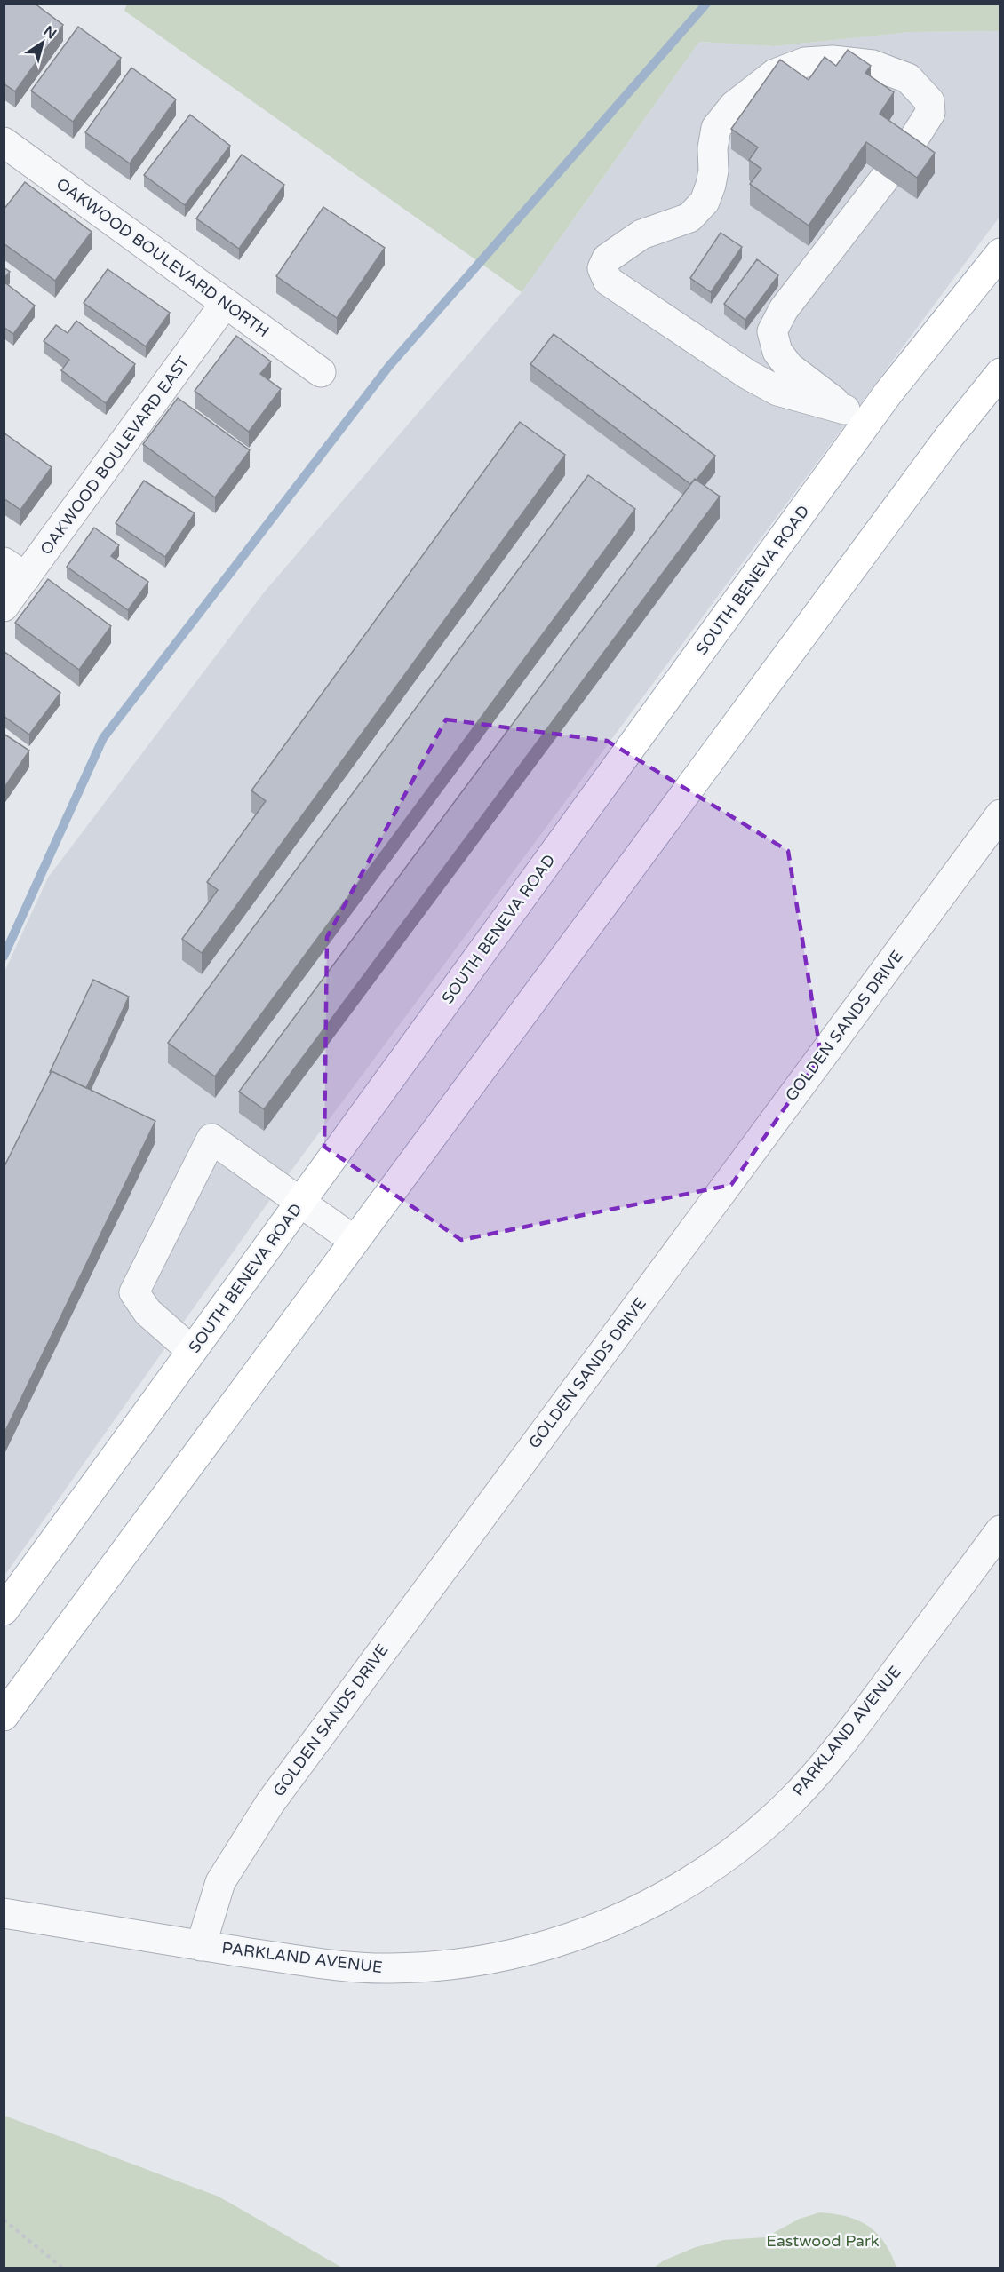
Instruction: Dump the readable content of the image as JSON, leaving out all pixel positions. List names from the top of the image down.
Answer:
{
  "streets": {
    "main road": ["SOUTH BENEVA ROAD"],
    "street": [
      "OAKWOOD BOULEVARD NORTH",
      "OAKWOOD BOULEVARD EAST",
      "GOLDEN SANDS DRIVE",
      "PARKLAND AVENUE"
    ]
  },
  "crossings": [
    ["OAKWOOD BOULEVARD NORTH", "OAKWOOD BOULEVARD EAST"],
    ["GOLDEN SANDS DRIVE", "PARKLAND AVENUE"]
  ],
  "parks": ["Eastwood Park"],
  "north": "top right"
}
